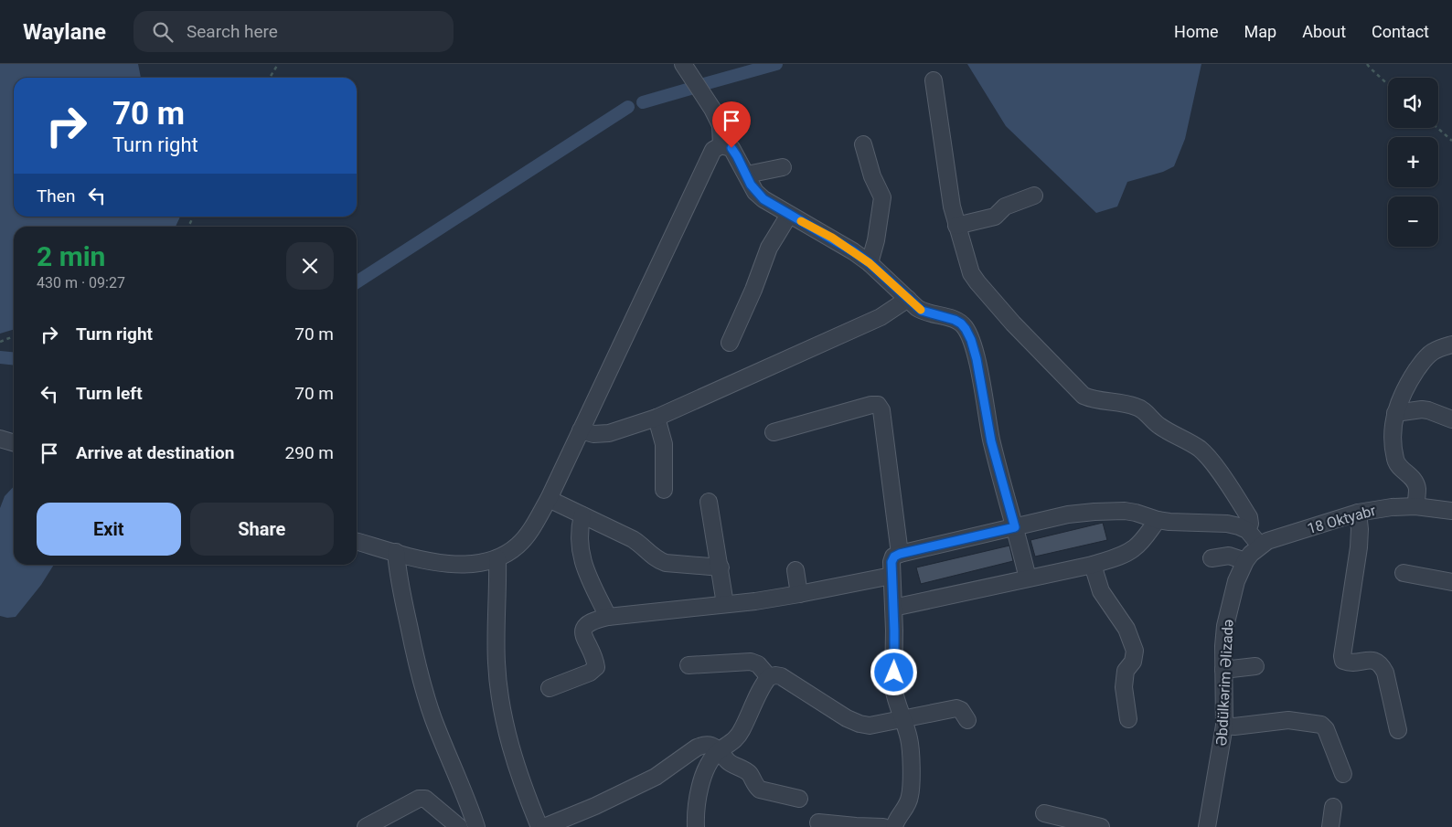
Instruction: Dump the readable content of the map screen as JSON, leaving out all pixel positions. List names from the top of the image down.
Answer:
{
  "streets": {
    "street": ["18 Oktyabr", "Əbdülkərim Əlizadə"]
  },
  "crossings": [
    ["18 Oktyabr", "Əbdülkərim Əlizadə"]
  ],
  "page": {
    "header": "Waylane",
    "search": "Search here",
    "nav": [
      "Home",
      "Map",
      "About",
      "Contact"
    ],
    "map_buttons": ["+", "−"],
    "turn": ["70 m", "Turn right"],
    "then": "Then",
    "heading": ["2 min", "430 m · 09:27"],
    "list": [
      {
        "name": "Turn right",
        "value": "70 m"
      },
      {
        "name": "Turn left",
        "value": "70 m"
      },
      {
        "name": "Arrive at destination",
        "value": "290 m"
      }
    ],
    "buttons": ["Exit", "Share"]
  }
}
